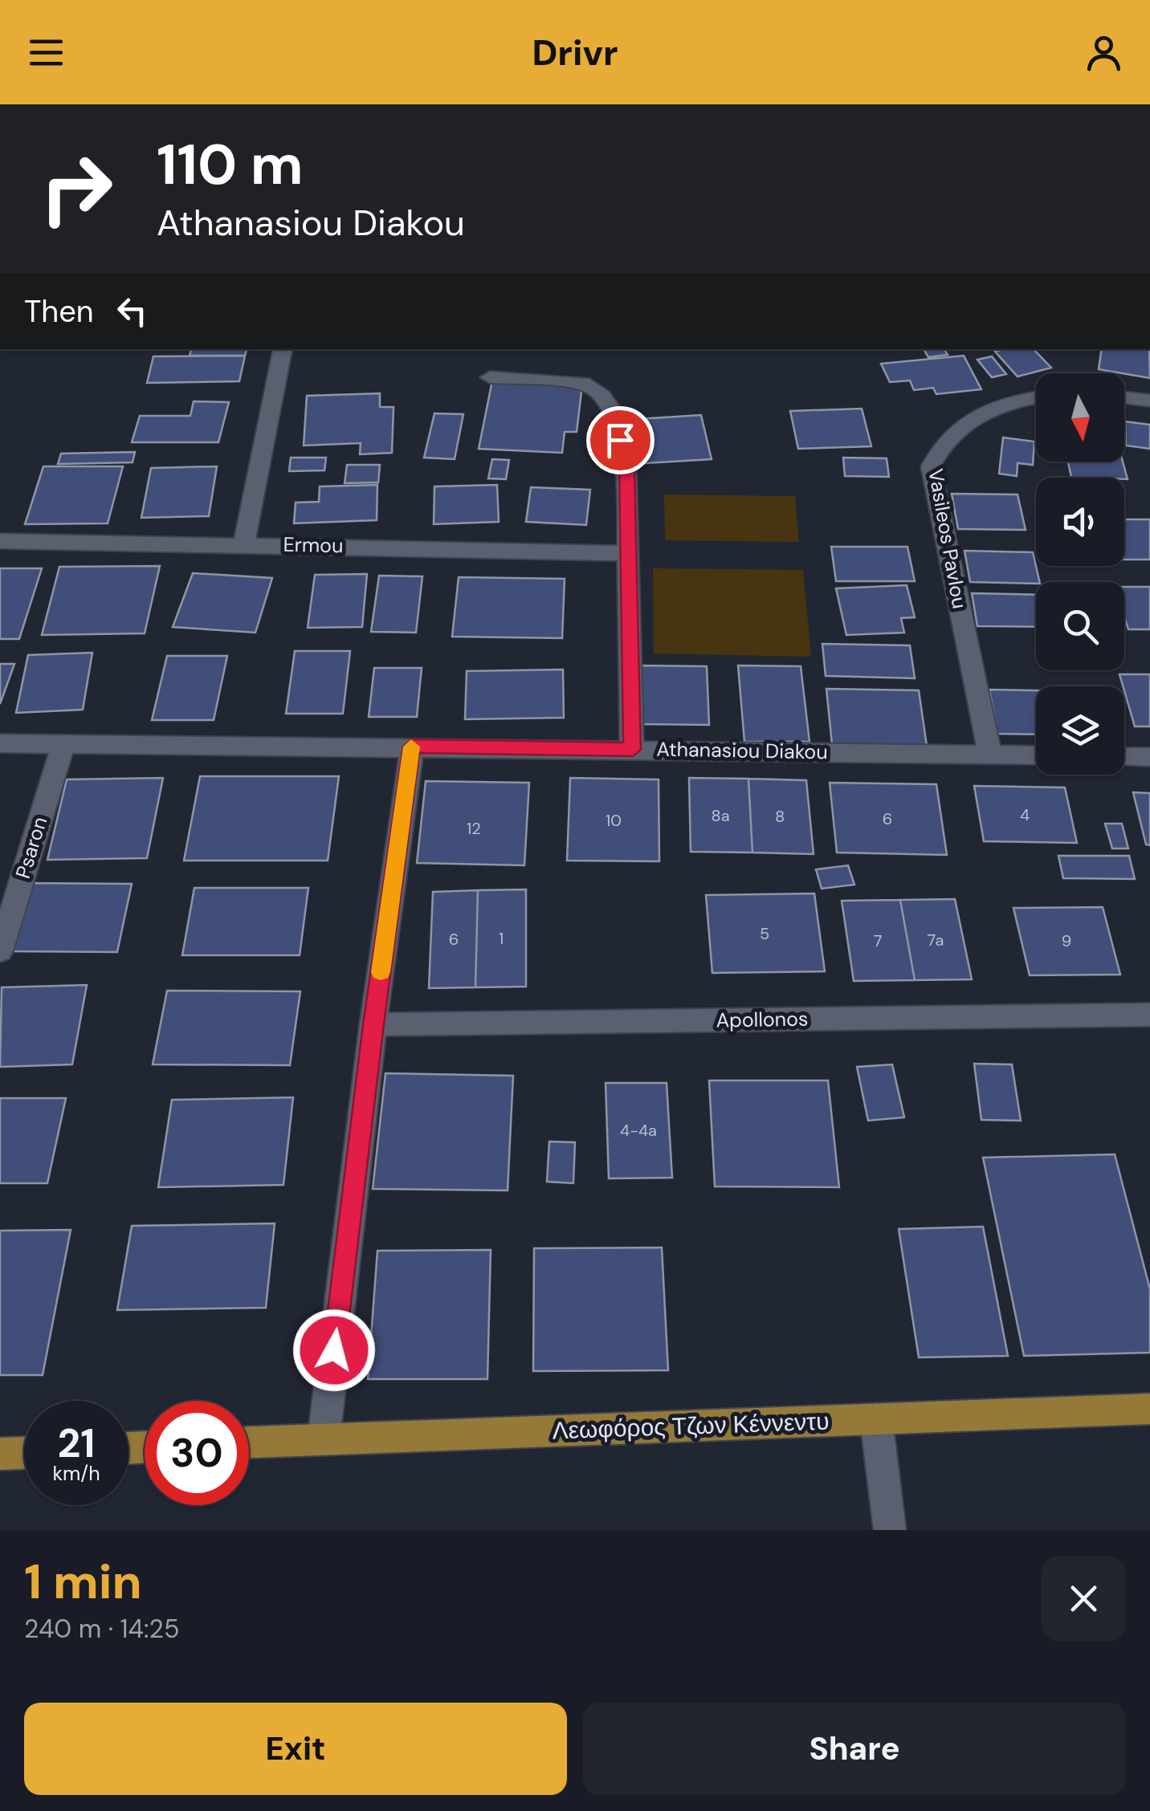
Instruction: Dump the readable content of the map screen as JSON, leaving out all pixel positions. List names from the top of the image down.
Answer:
{
  "streets": {
    "main road": ["Λεωφόρος Τζων Κέννεντυ"],
    "street": [
      "Vasileos Pavlou",
      "Ermou",
      "Athanasiou Diakou",
      "Psaron",
      "Apollonos"
    ]
  },
  "crossings": [
    ["Vasileos Pavlou", "Athanasiou Diakou"],
    ["Athanasiou Diakou", "Psaron"]
  ],
  "house_numbers": [
    "4",
    "8a",
    "8",
    "6",
    "10",
    "12",
    "5",
    "1",
    "6",
    "7a",
    "7",
    "9",
    "4-4a"
  ],
  "north": "bottom",
  "page": {
    "header": "Drivr",
    "turn": ["110 m", "Athanasiou Diakou"],
    "then": "Then",
    "speed": "21 km/h",
    "limit": "30",
    "heading": ["1 min", "240 m · 14:25"],
    "buttons": ["Exit", "Share"]
  }
}
